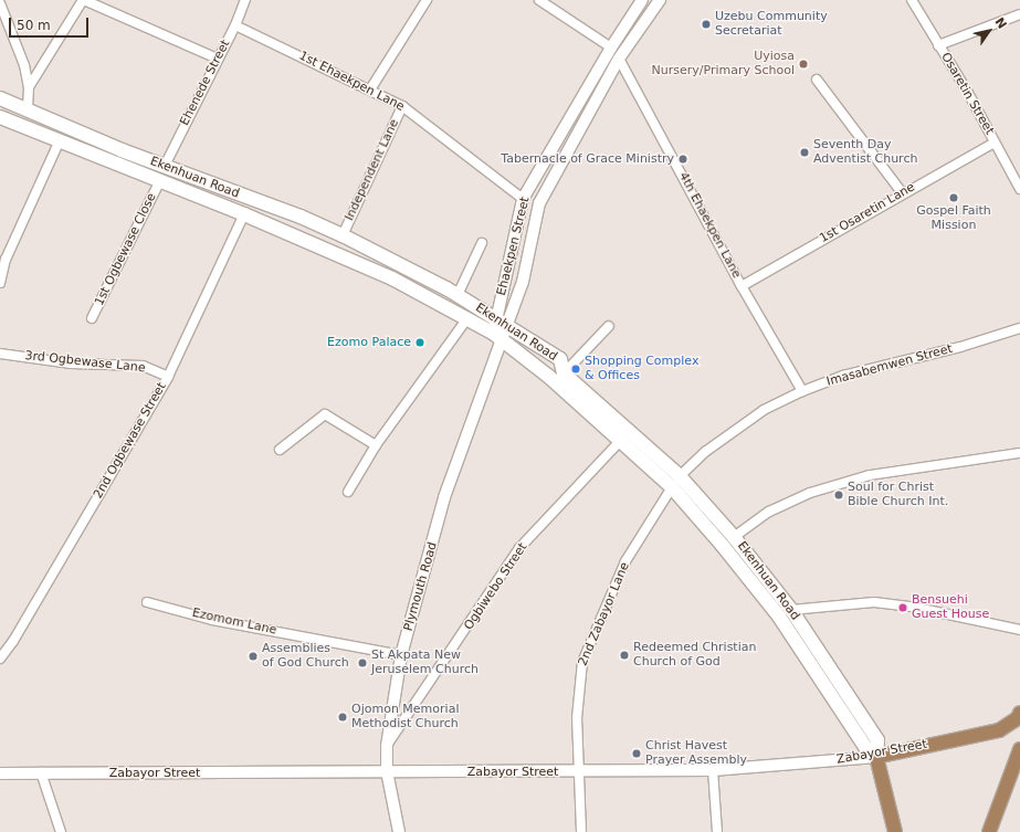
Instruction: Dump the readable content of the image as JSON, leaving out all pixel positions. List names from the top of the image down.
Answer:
{
  "streets": {
    "main road": ["Ekenhuan Road", "Zabayor Street"],
    "street": [
      "1st Ehaekpen Lane",
      "Ehenede Street",
      "Osaretin Street",
      "Independent Lane",
      "1st Osaretin Lane",
      "4th Ehaekpen Lane",
      "Ehaekpen Street",
      "1st Ogbewase Close",
      "3rd Ogbewase Lane",
      "Imasabemwen Street",
      "2nd Ogbewase Street",
      "Plymouth Road",
      "Ogbiwebo Street",
      "2nd Zabayor Lane",
      "Ezomom Lane"
    ]
  },
  "crossings": [
    ["1st Ehaekpen Lane", "Ehenede Street"],
    ["1st Ehaekpen Lane", "Independent Lane"],
    ["1st Ehaekpen Lane", "Ehaekpen Street"],
    ["Ehenede Street", "Ekenhuan Road"],
    ["Osaretin Street", "1st Osaretin Lane"],
    ["Independent Lane", "Ekenhuan Road"],
    ["Ekenhuan Road", "Ehaekpen Street"],
    ["Ekenhuan Road", "1st Ogbewase Close"],
    ["Ekenhuan Road", "Imasabemwen Street"],
    ["Ekenhuan Road", "2nd Ogbewase Street"],
    ["Ekenhuan Road", "Plymouth Road"],
    ["Ekenhuan Road", "Ogbiwebo Street"],
    ["Ekenhuan Road", "2nd Zabayor Lane"],
    ["Ekenhuan Road", "Zabayor Street"],
    ["1st Osaretin Lane", "4th Ehaekpen Lane"],
    ["4th Ehaekpen Lane", "Ehaekpen Street"],
    ["4th Ehaekpen Lane", "Imasabemwen Street"],
    ["Ehaekpen Street", "Plymouth Road"],
    ["3rd Ogbewase Lane", "2nd Ogbewase Street"],
    ["Plymouth Road", "Ogbiwebo Street"],
    ["Plymouth Road", "Ezomom Lane"],
    ["Plymouth Road", "Zabayor Street"],
    ["2nd Zabayor Lane", "Zabayor Street"]
  ],
  "places": [
    "Uzebu Community Secretariat",
    "Uyiosa Nursery/Primary School",
    "Seventh Day Adventist Church",
    "Tabernacle of Grace Ministry",
    "Gospel Faith Mission",
    "Ezomo Palace",
    "Shopping Complex & Offices",
    "Soul for Christ Bible Church Int.",
    "Bensuehi Guest House",
    "Redeemed Christian Church of God",
    "Assemblies of God Church",
    "St Akpata New Jeruselem Church",
    "Ojomon Memorial Methodist Church",
    "Christ Havest Prayer Assembly"
  ],
  "scale_bar": "50 m",
  "north": "top right"
}
